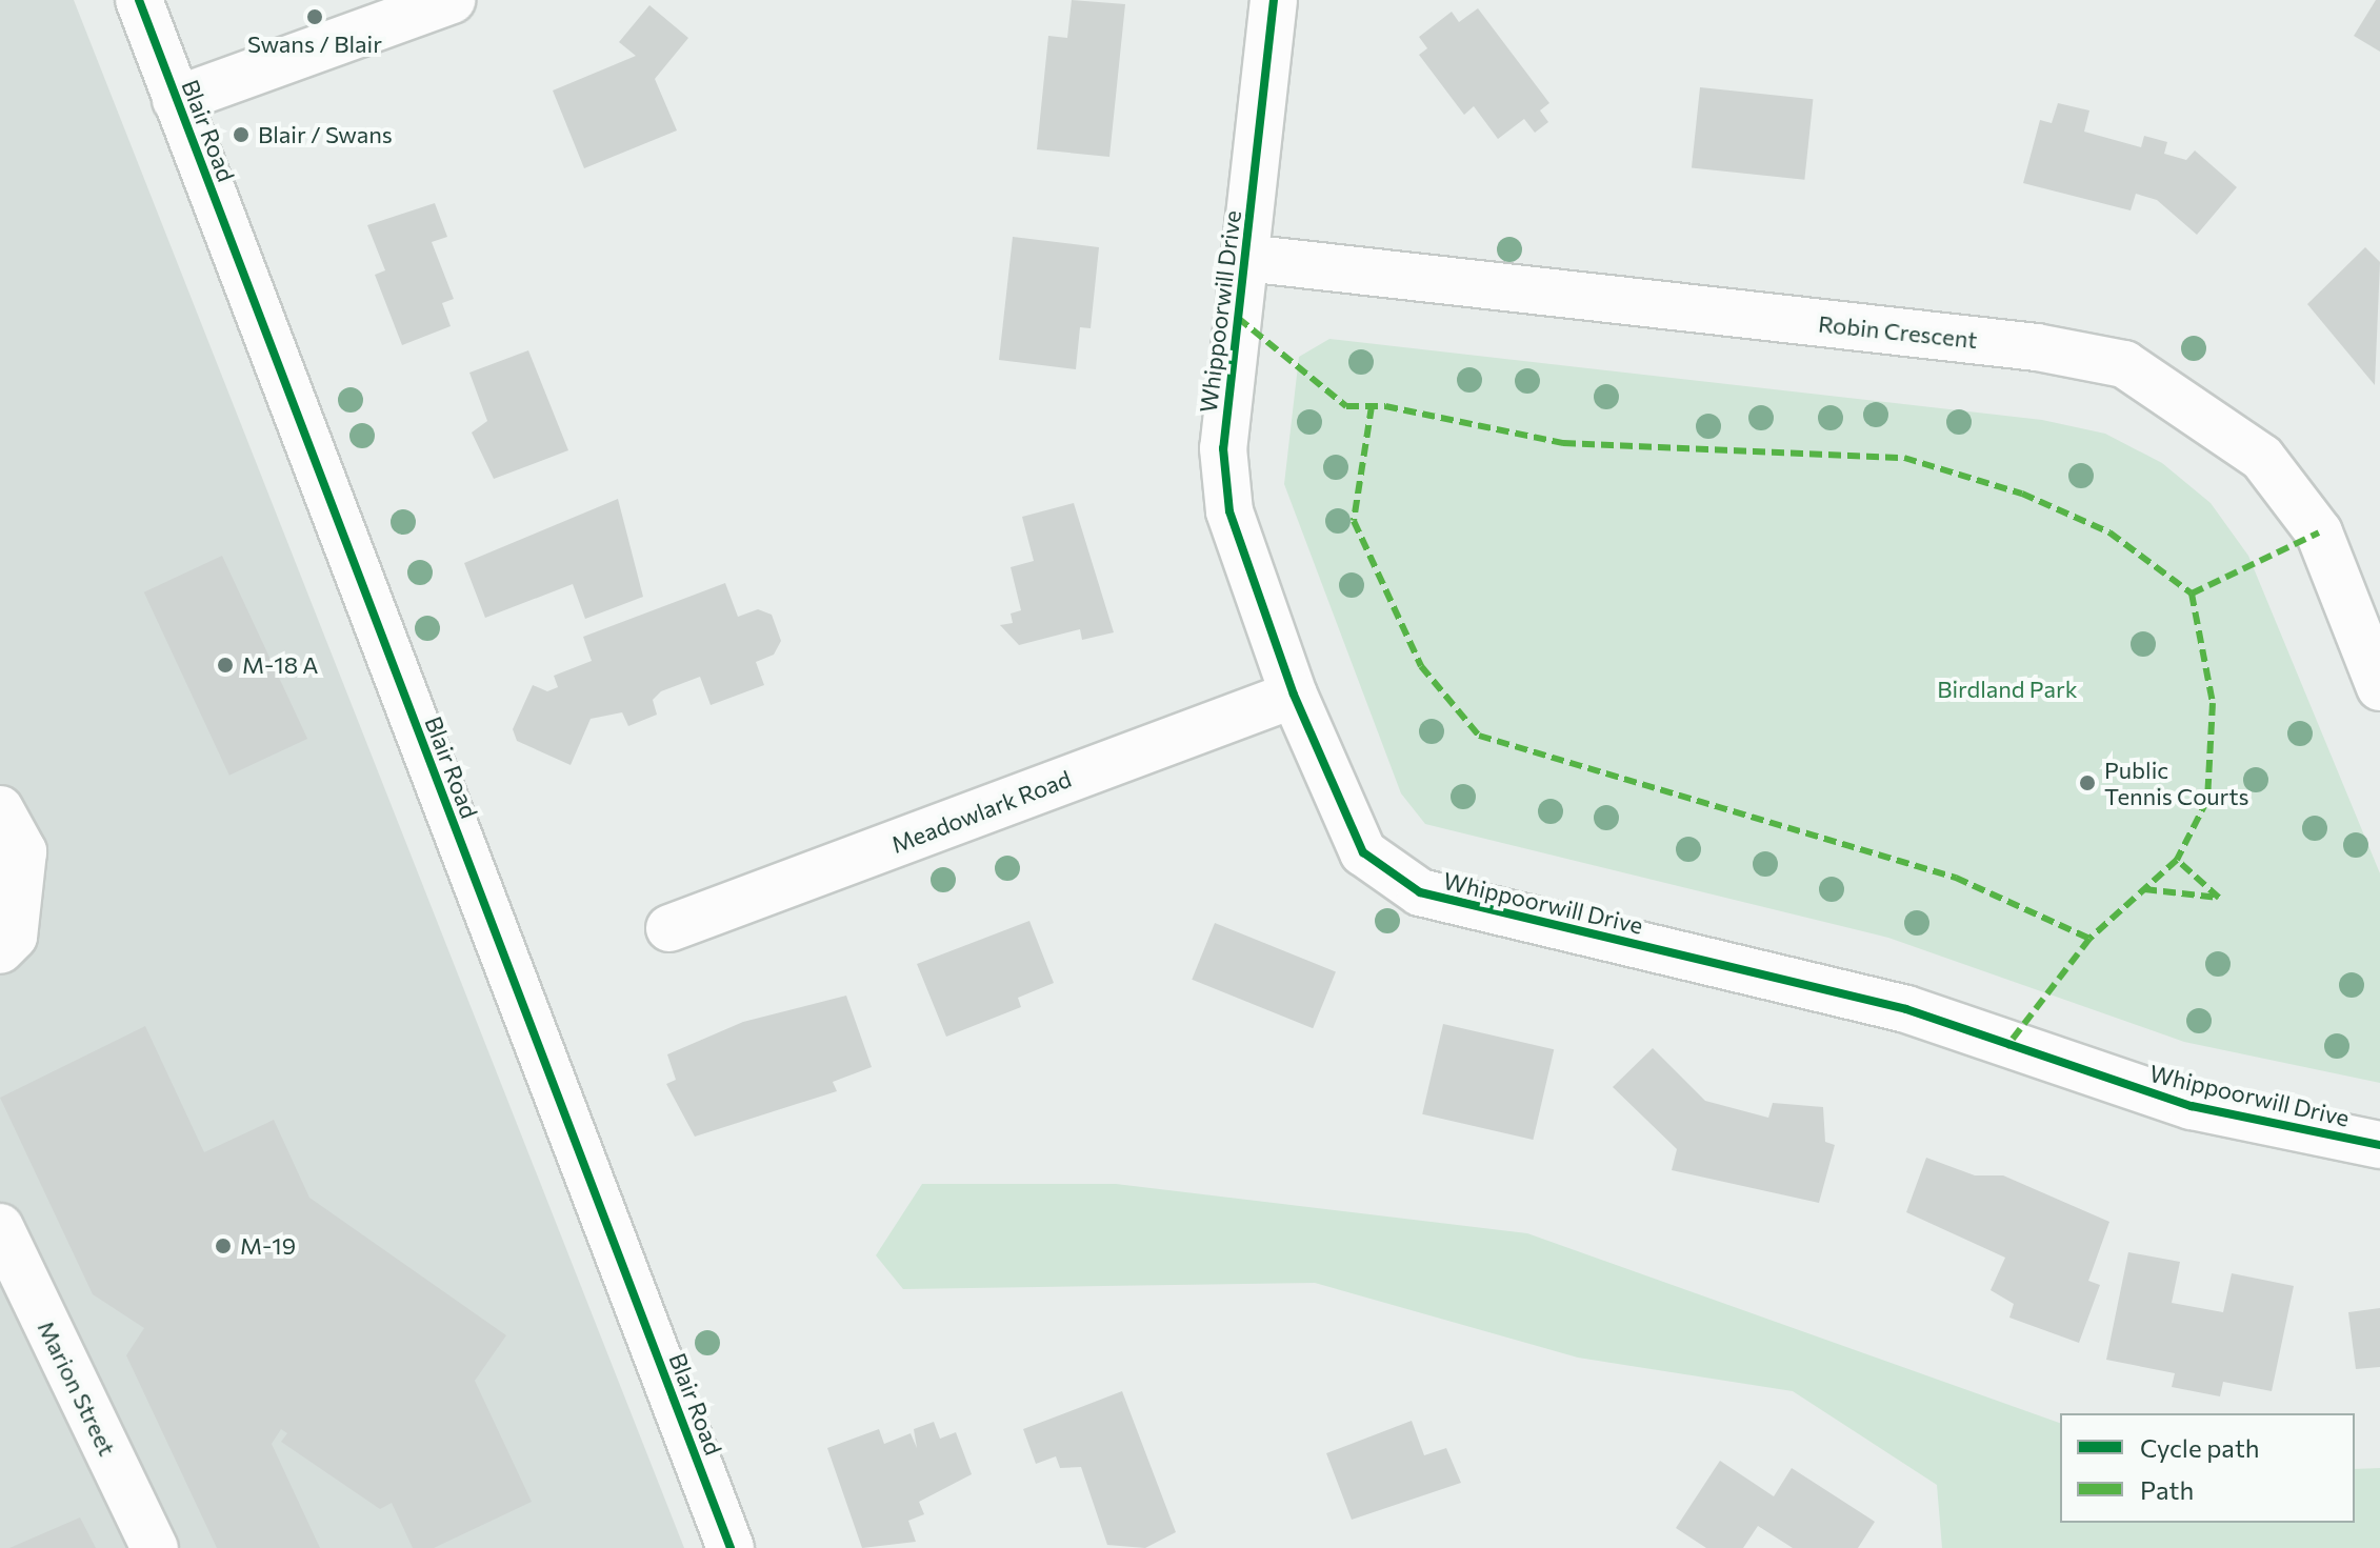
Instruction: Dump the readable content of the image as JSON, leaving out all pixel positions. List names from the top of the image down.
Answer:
{
  "streets": {
    "street": [
      "Blair Road",
      "Whippoorwill Drive",
      "Robin Crescent",
      "Meadowlark Road",
      "Marion Street"
    ]
  },
  "crossings": [
    ["Whippoorwill Drive", "Robin Crescent"],
    ["Whippoorwill Drive", "Meadowlark Road"]
  ],
  "parks": ["Birdland Park"],
  "places": [
    "Swans / Blair",
    "Blair / Swans",
    "M-18 A",
    "Public Tennis Courts",
    "M-19"
  ],
  "legend": ["Cycle path", "Path"]
}
